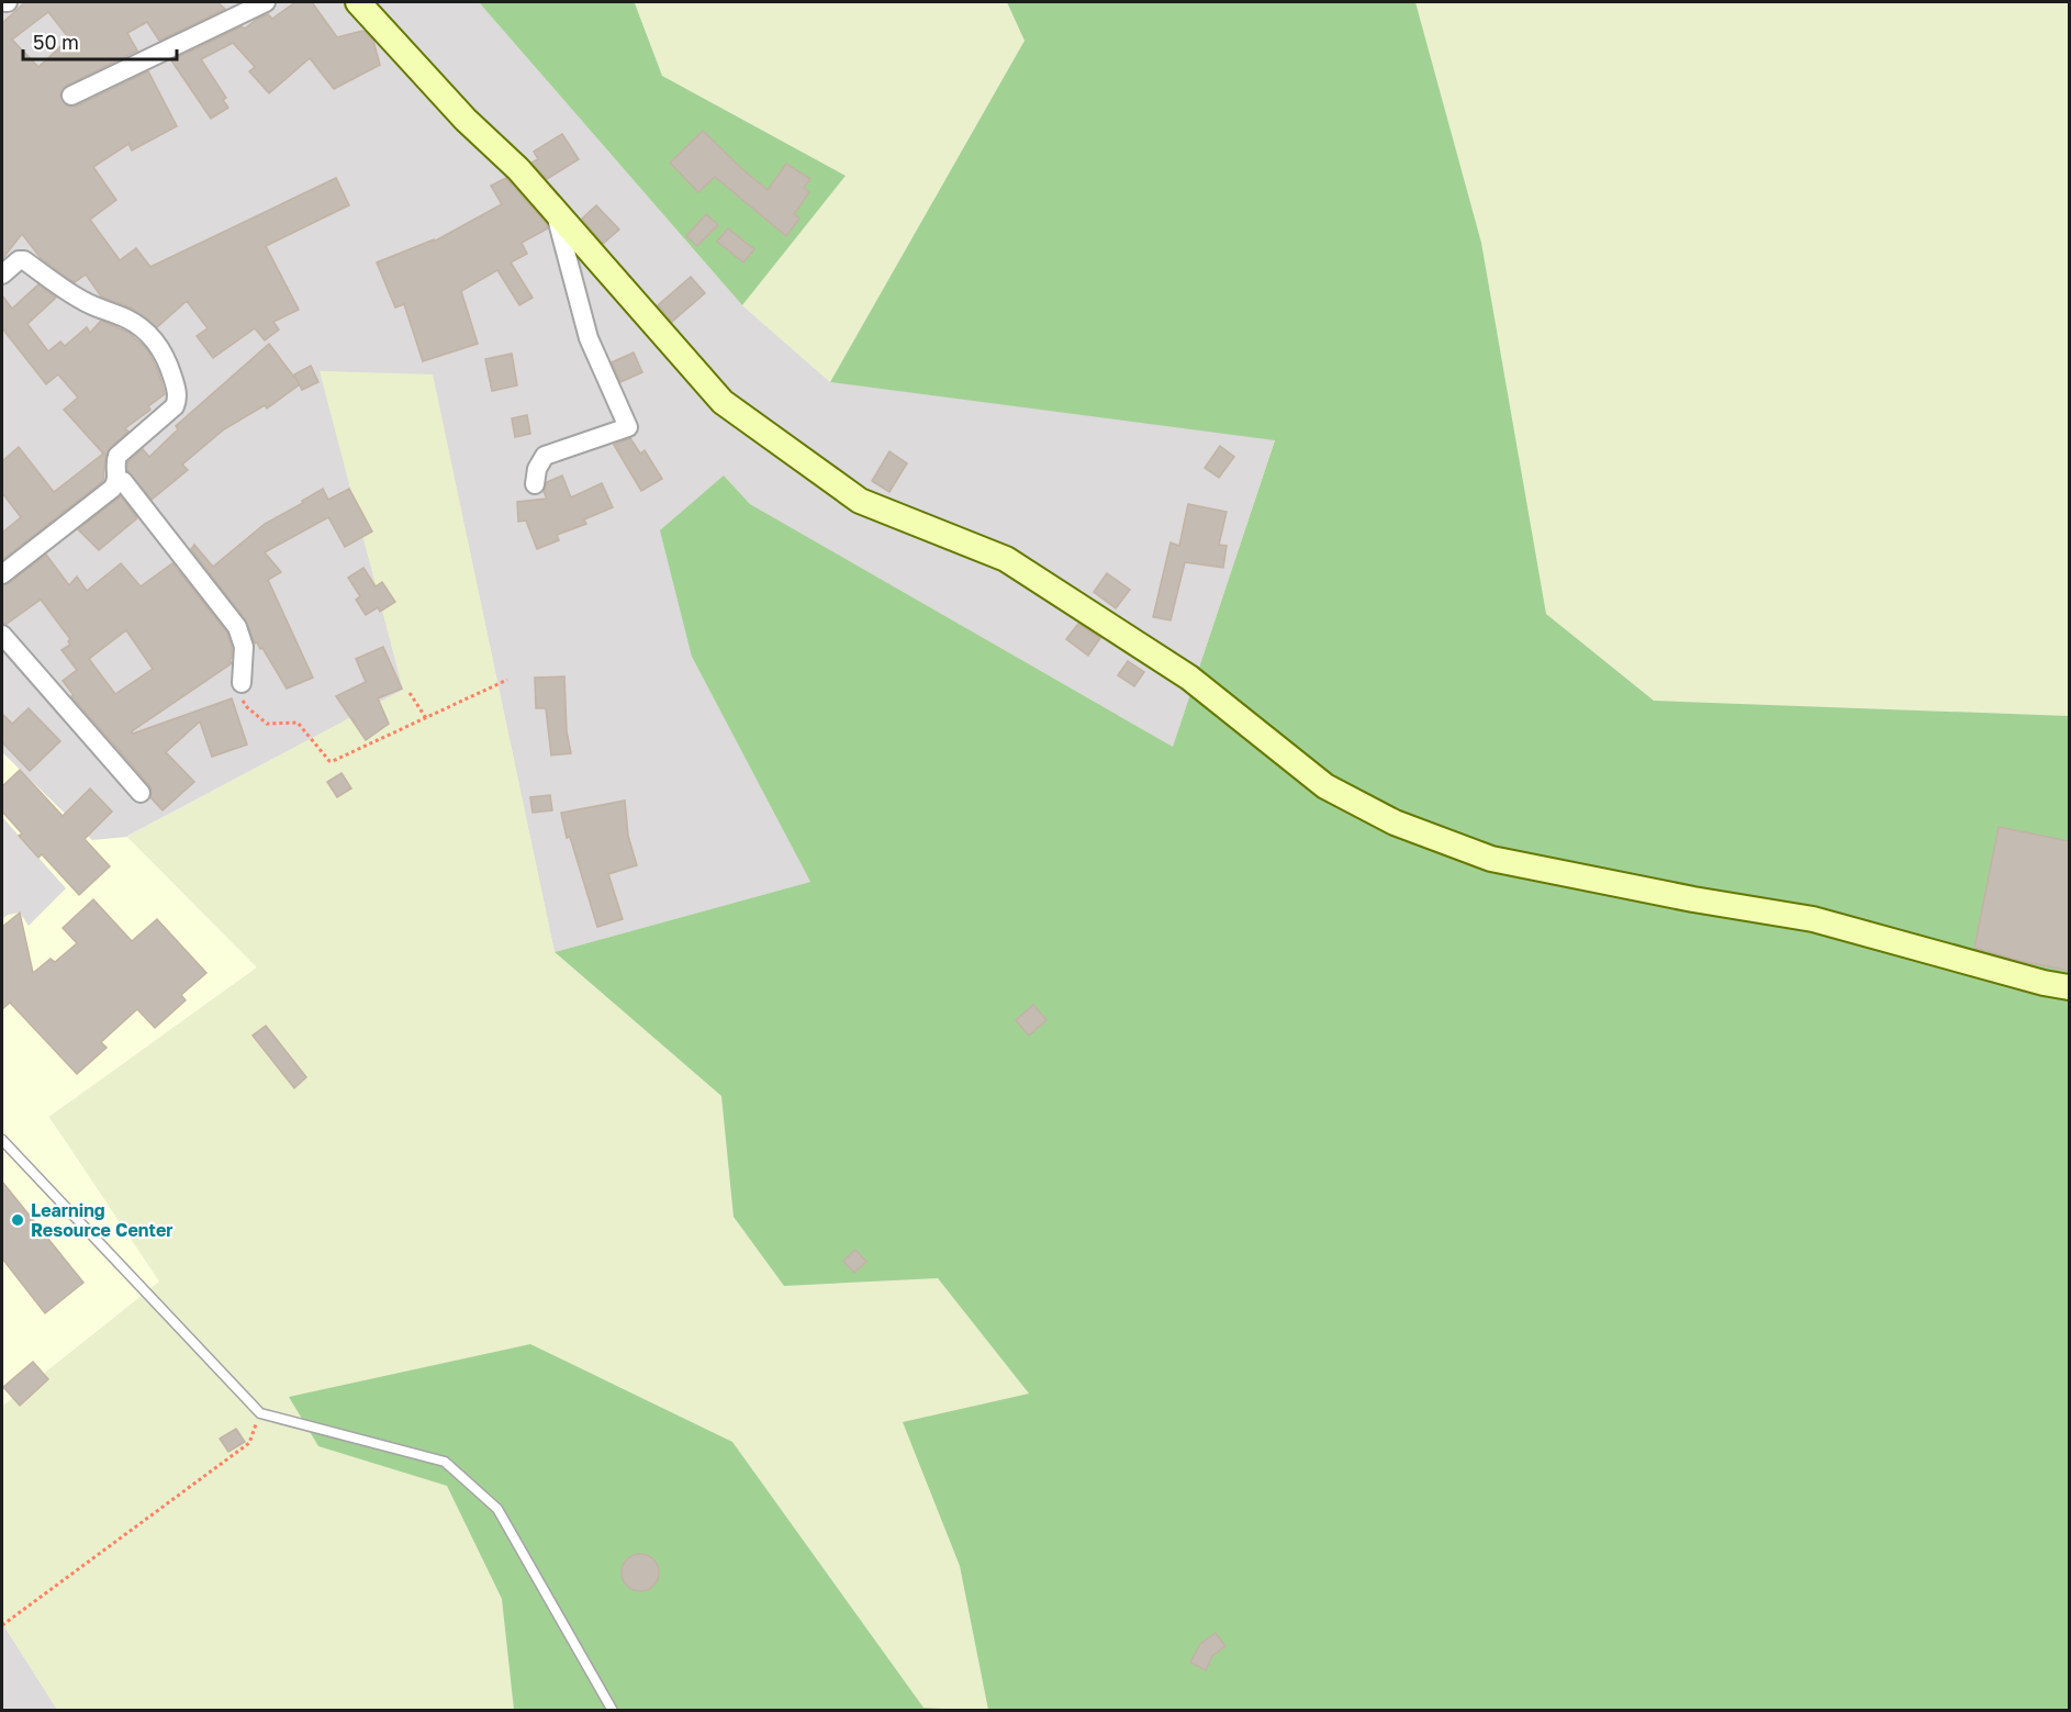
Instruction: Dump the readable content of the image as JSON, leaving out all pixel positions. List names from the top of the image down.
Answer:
{
  "places": ["Learning Resource Center"],
  "scale_bar": "50 m"
}
